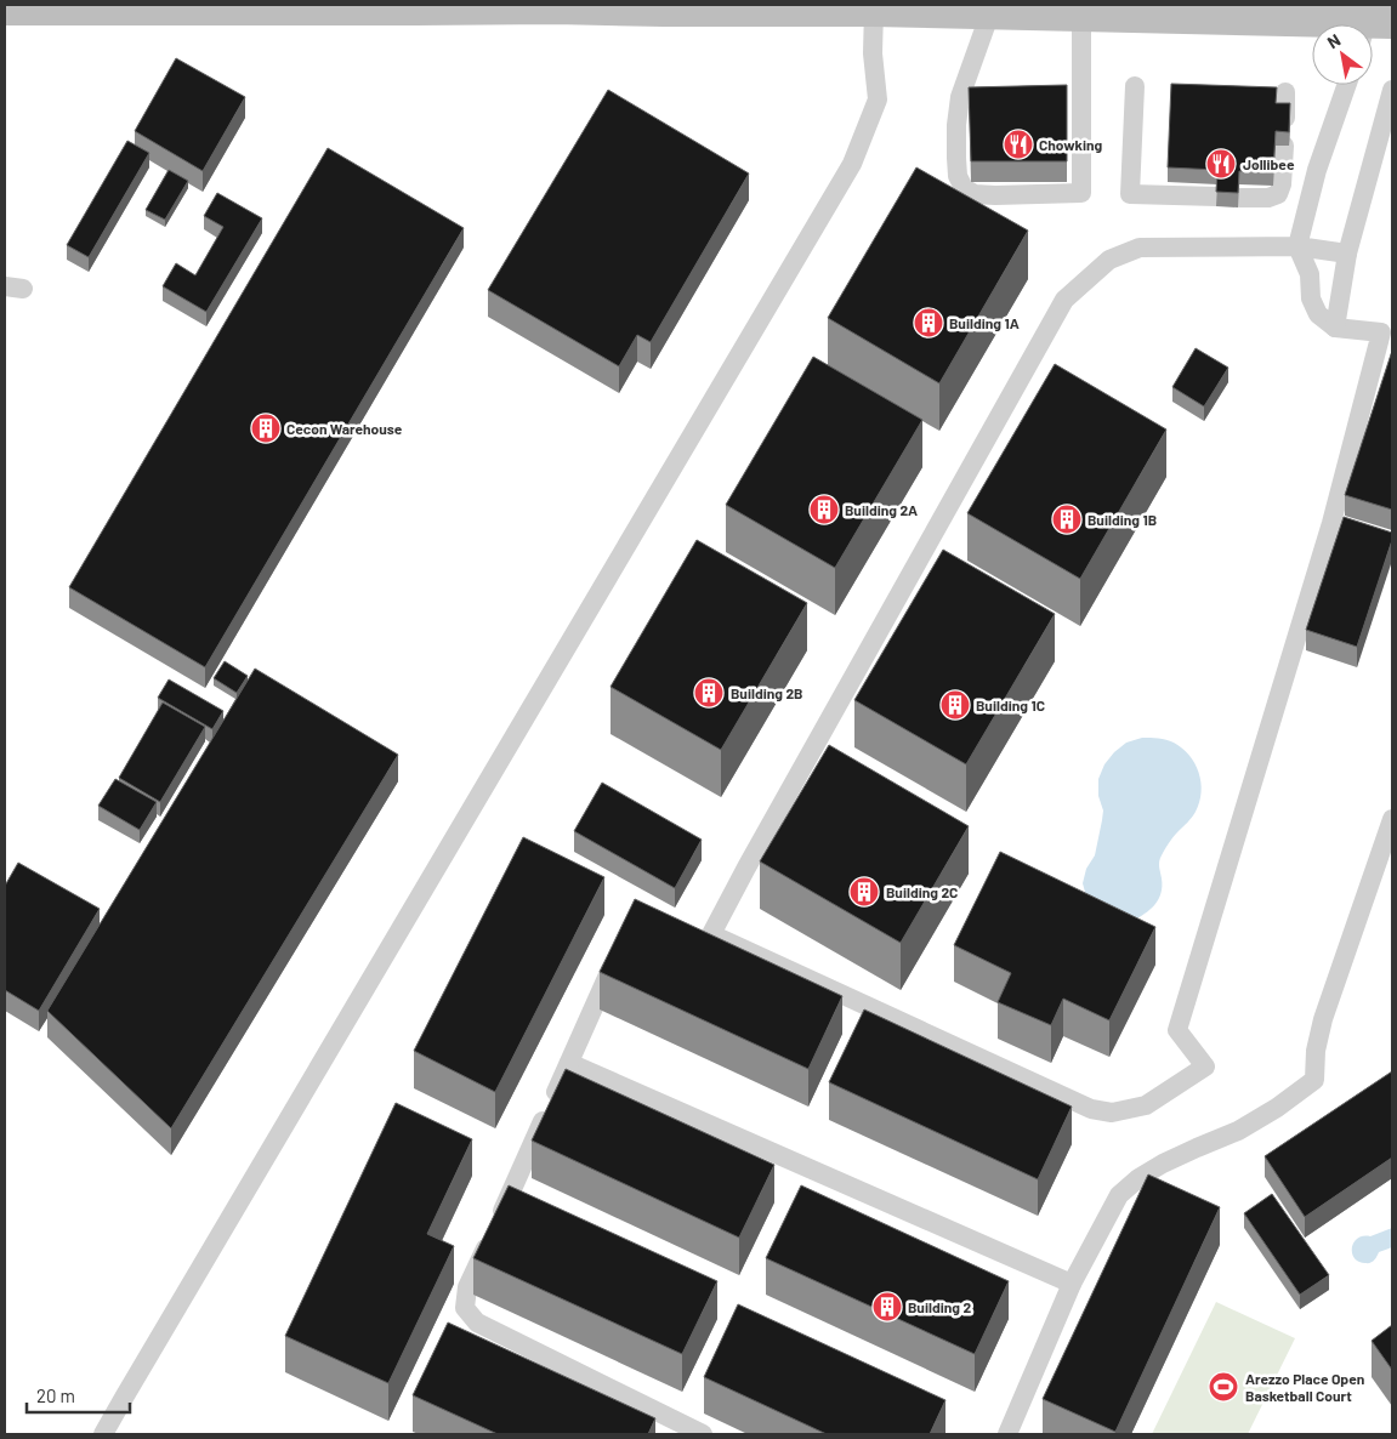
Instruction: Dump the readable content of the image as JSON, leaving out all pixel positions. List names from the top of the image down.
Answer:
{
  "places": {
    "restaurant": ["Chowking", "Jollibee"],
    "building": [
      "Building 1A",
      "Cecon Warehouse",
      "Building 2A",
      "Building 1B",
      "Building 2B",
      "Building 1C",
      "Building 2C",
      "Building 2"
    ],
    "sports": ["Arezzo Place Open Basketball Court"]
  },
  "scale_bar": "20 m",
  "north": "top left"
}
